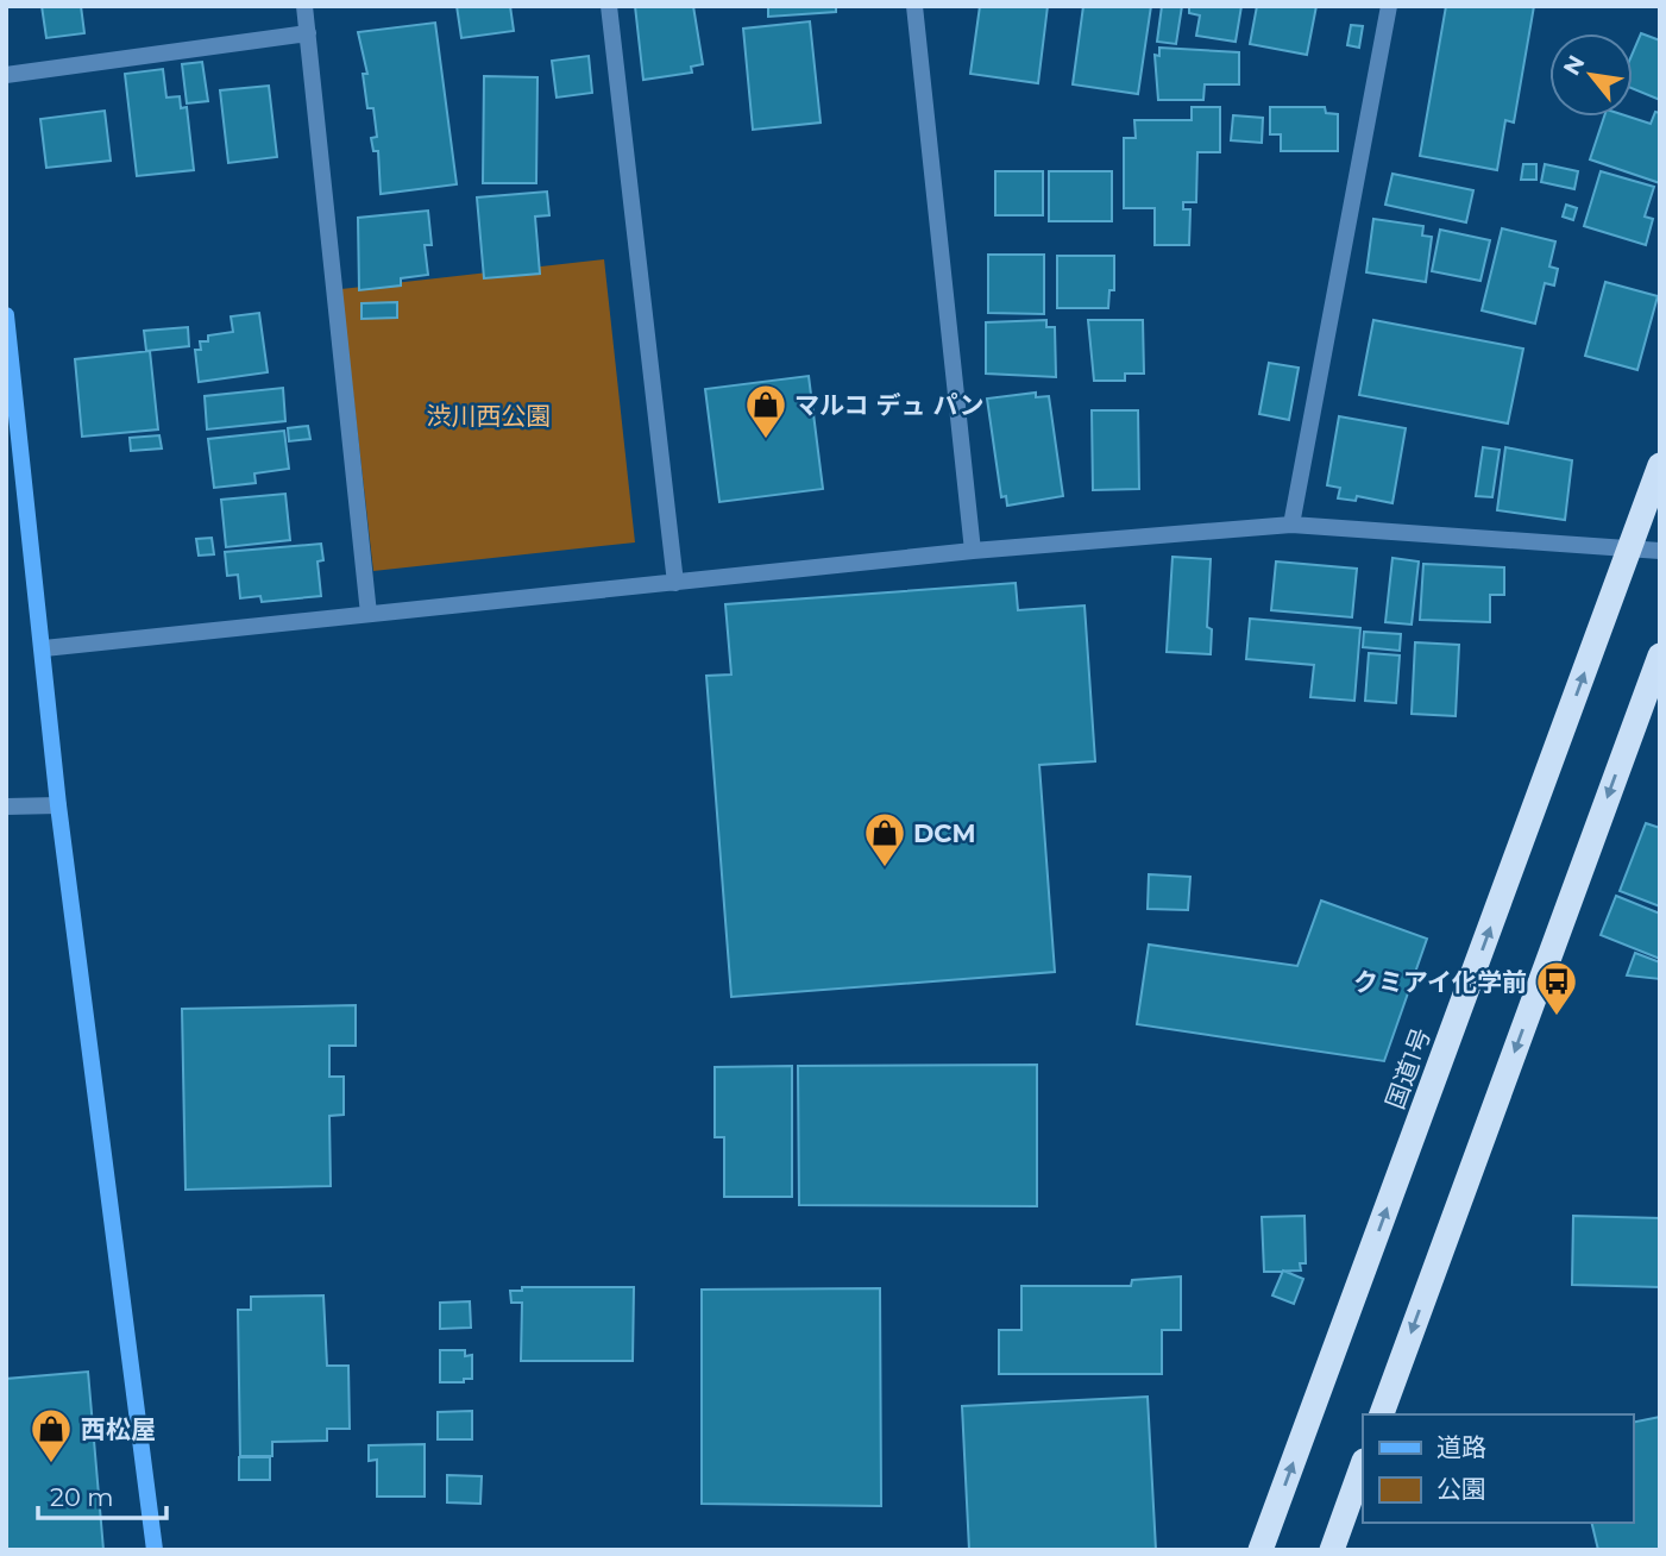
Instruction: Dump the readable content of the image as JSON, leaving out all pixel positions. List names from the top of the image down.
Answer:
{
  "streets": {
    "highway": ["国道1号"]
  },
  "parks": ["渋川西公園"],
  "places": {
    "shop": ["マルコ デュ パン", "DCM", "西松屋"],
    "bus stop": ["クミアイ化学前"]
  },
  "legend": ["道路", "公園"],
  "scale_bar": "20 m",
  "north": "top left"
}
